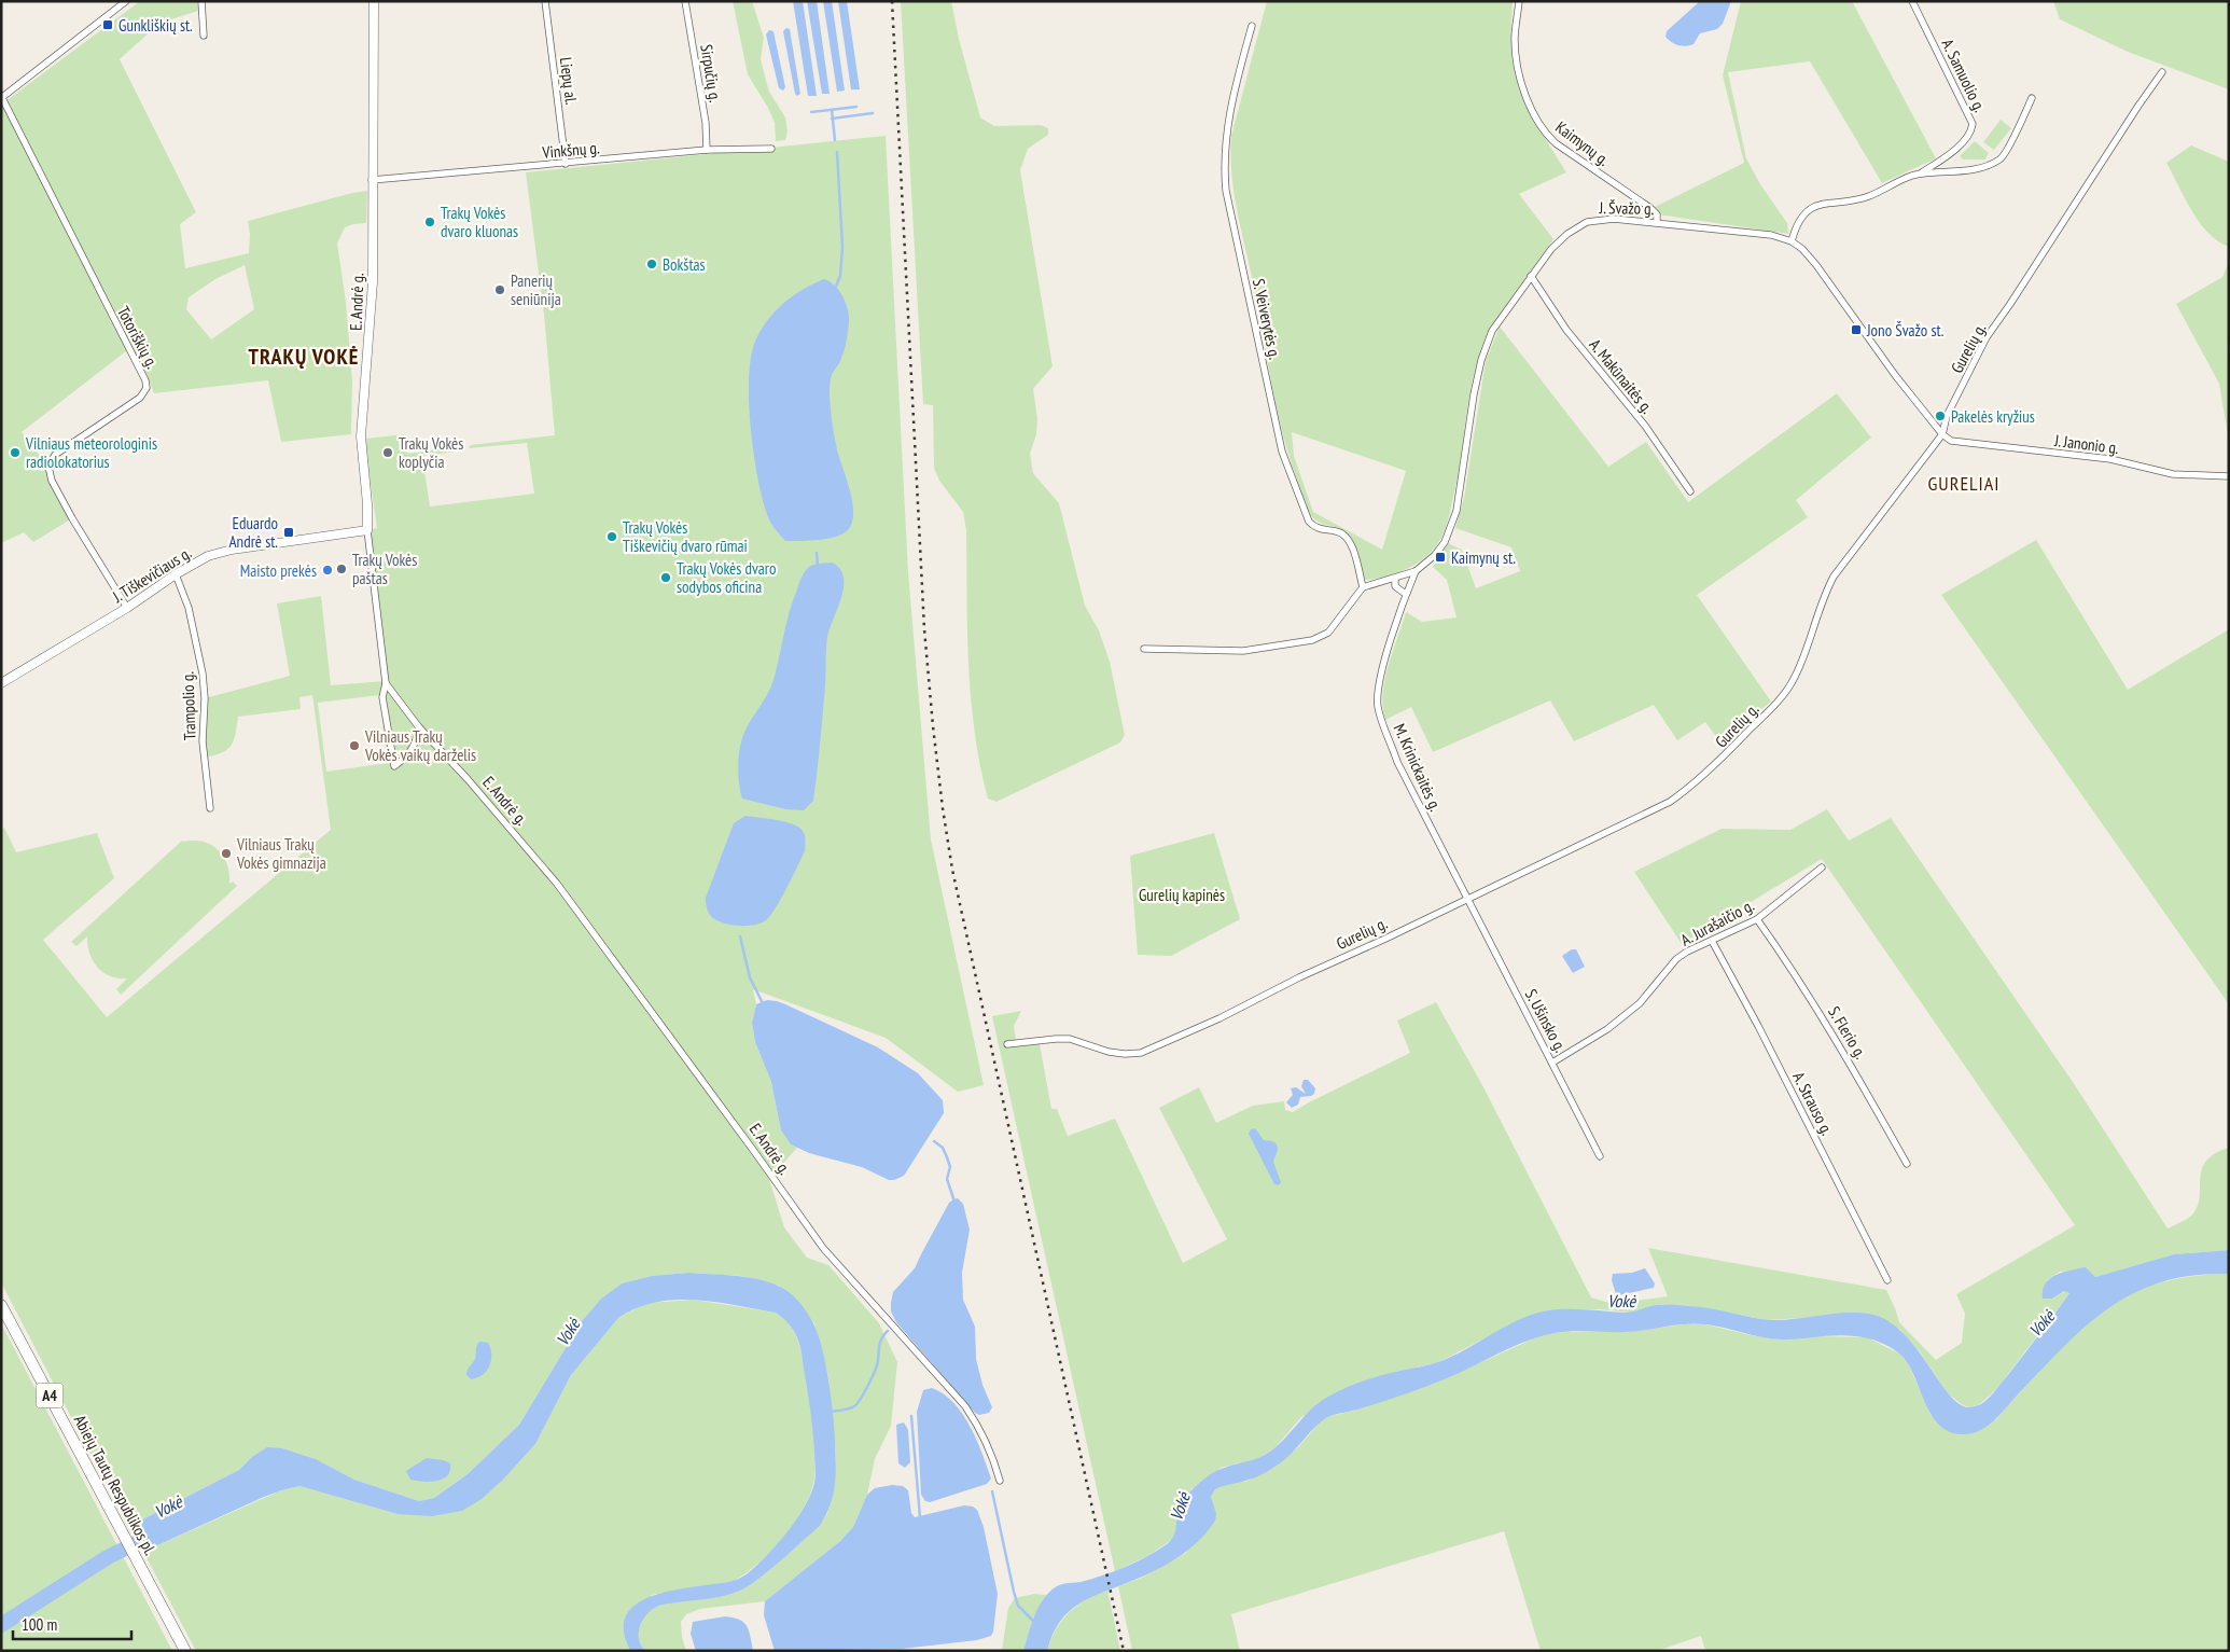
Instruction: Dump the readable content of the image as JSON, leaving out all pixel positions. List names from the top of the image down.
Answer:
{
  "streets": {
    "highway": ["A4", "Abiejų Tautų Respublikos pl."],
    "main road": ["E. Andrė g.", "J. Tiškevičiaus g."],
    "street": [
      "Sirpučių g.",
      "A. Samuolio g.",
      "Liepų al.",
      "Kaimynų g.",
      "Vinkšnų g.",
      "J. Švažo g.",
      "S. Veiverytės g.",
      "Totoriškių g.",
      "Gurelių g.",
      "A. Makūnaitės g.",
      "J. Janonio g.",
      "Trampolio g.",
      "M. Krinickaitės g.",
      "A. Jurašaičio g.",
      "S. Ušinsko g.",
      "S. Flerio g.",
      "A. Strauso g."
    ]
  },
  "crossings": [
    ["Sirpučių g.", "Vinkšnų g."],
    ["Liepų al.", "Vinkšnų g."],
    ["Kaimynų g.", "J. Švažo g."],
    ["Vinkšnų g.", "E. Andrė g."],
    ["J. Švažo g.", "S. Veiverytės g."],
    ["J. Švažo g.", "Gurelių g."],
    ["J. Švažo g.", "A. Makūnaitės g."],
    ["J. Švažo g.", "J. Janonio g."],
    ["J. Švažo g.", "M. Krinickaitės g."],
    ["E. Andrė g.", "J. Tiškevičiaus g."],
    ["Totoriškių g.", "J. Tiškevičiaus g."],
    ["Gurelių g.", "J. Janonio g."],
    ["Gurelių g.", "M. Krinickaitės g."],
    ["Gurelių g.", "S. Ušinsko g."],
    ["J. Tiškevičiaus g.", "Trampolio g."],
    ["M. Krinickaitės g.", "S. Ušinsko g."],
    ["A. Jurašaičio g.", "S. Ušinsko g."],
    ["A. Jurašaičio g.", "S. Flerio g."],
    ["A. Jurašaičio g.", "A. Strauso g."]
  ],
  "districts": ["TRAKŲ VOKĖ", "GURELIAI"],
  "water": ["Vokė"],
  "parks": ["Gurelių kapinės"],
  "places": {
    "transit": [
      "Gunkliškių st.",
      "Jono Švažo st.",
      "Eduardo Andrė st.",
      "Kaimynų st."
    ],
    "other": [
      "Trakų Vokės dvaro kluonas",
      "Bokštas",
      "Panerių seniūnija",
      "Pakelės kryžius",
      "Vilniaus meteorologinis radiolokatorius",
      "Trakų Vokės koplyčia",
      "Trakų Vokės Tiškevičių dvaro rūmai",
      "Trakų Vokės paštas",
      "Maisto prekės",
      "Trakų Vokės dvaro sodybos oficina",
      "Vilniaus Trakų Vokės vaikų darželis",
      "Vilniaus Trakų Vokės gimnazija"
    ]
  },
  "scale_bar": "100 m"
}
